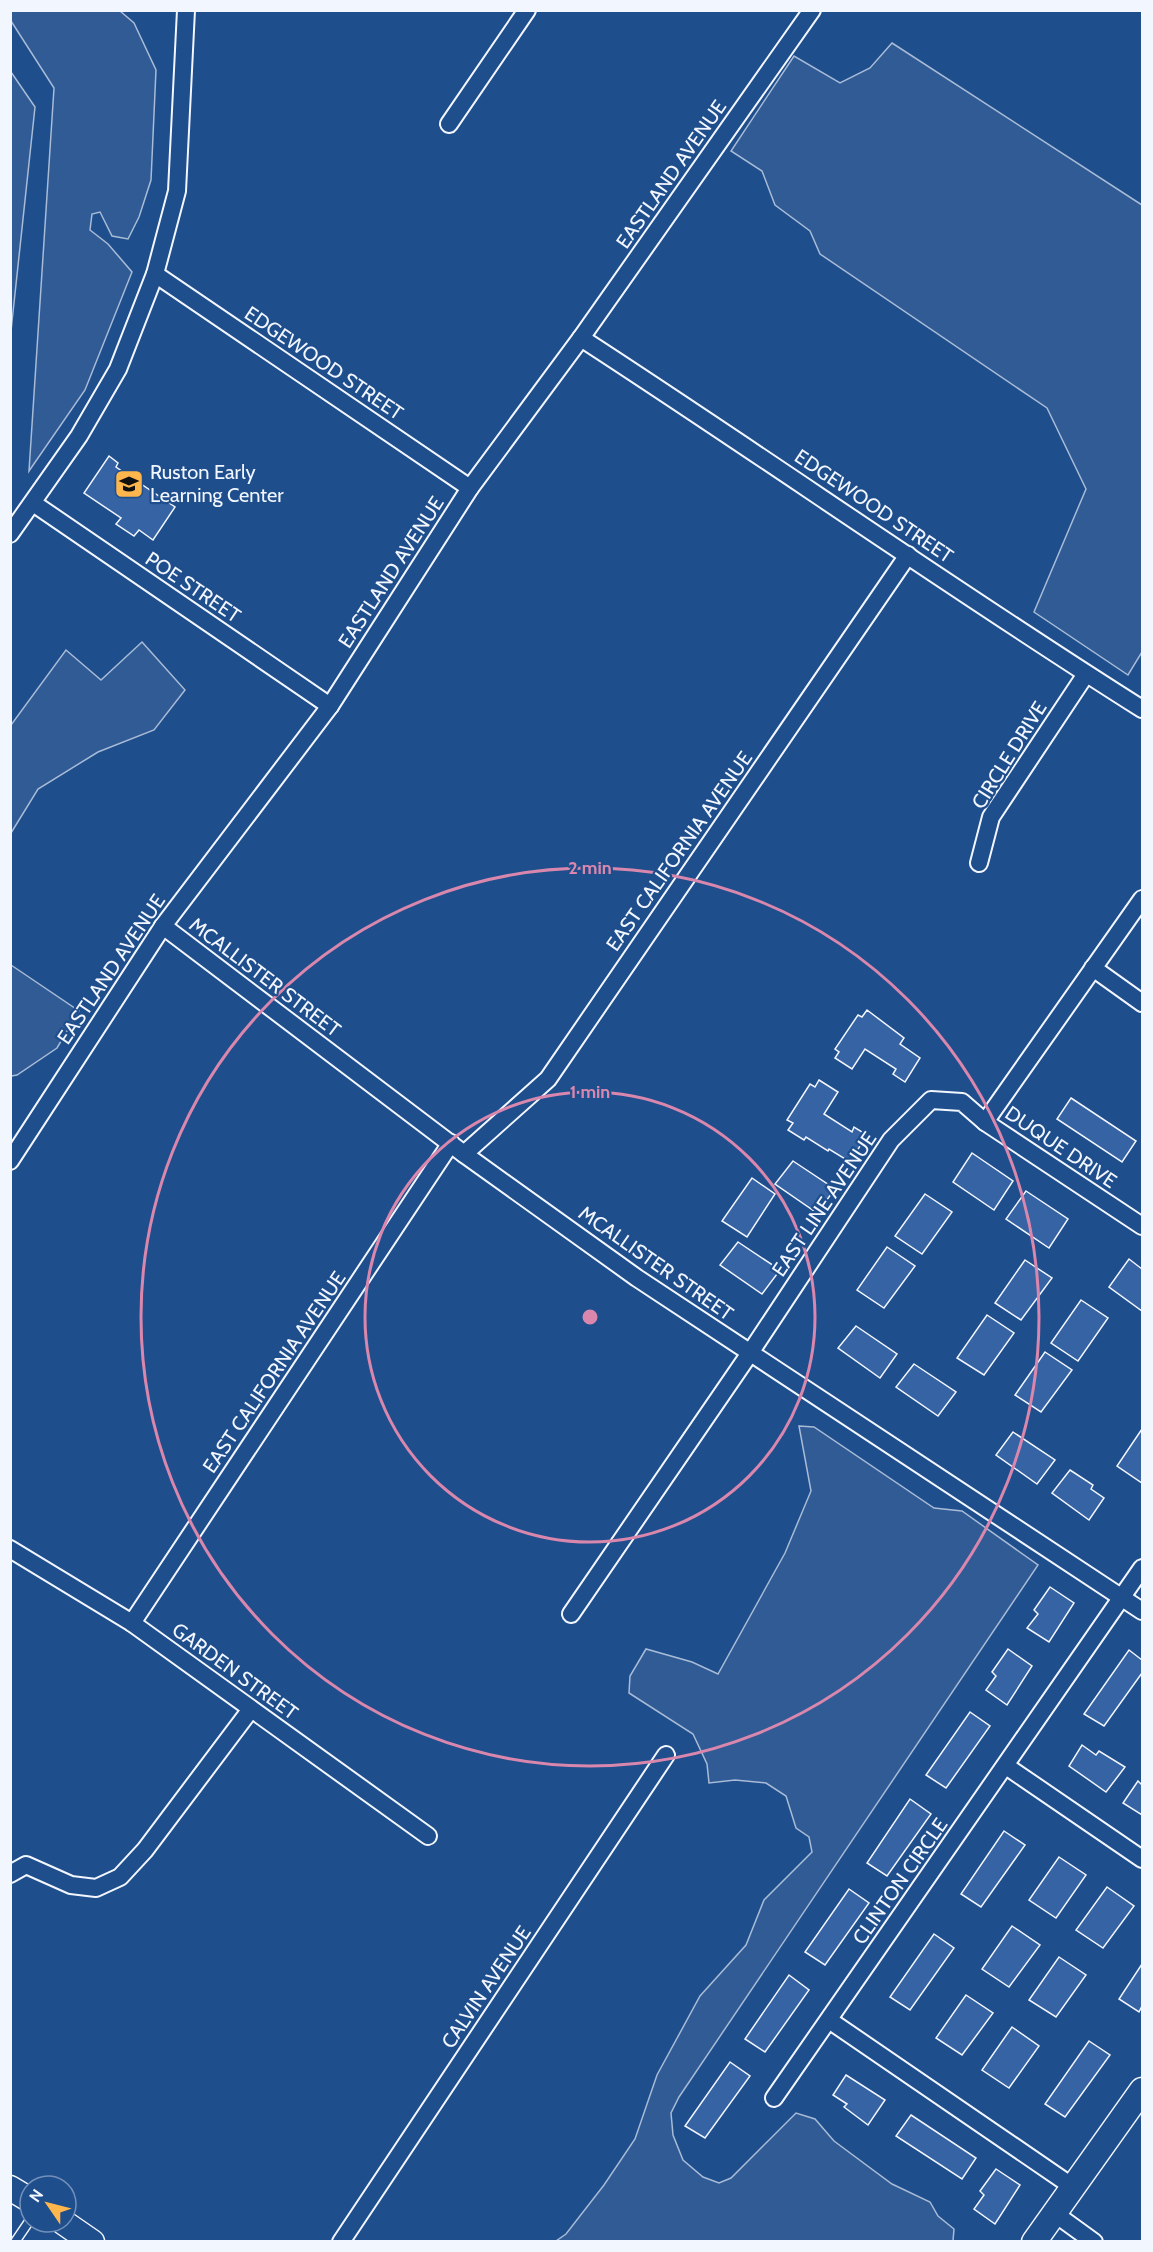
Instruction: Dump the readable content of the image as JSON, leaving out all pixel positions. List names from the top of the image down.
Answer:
{
  "streets": {
    "street": [
      "EASTLAND AVENUE",
      "EDGEWOOD STREET",
      "POE STREET",
      "CIRCLE DRIVE",
      "EAST CALIFORNIA AVENUE",
      "MCALLISTER STREET",
      "DUQUE DRIVE",
      "EAST LINE AVENUE",
      "GARDEN STREET",
      "CLINTON CIRCLE",
      "CALVIN AVENUE"
    ]
  },
  "crossings": [
    ["EASTLAND AVENUE", "EDGEWOOD STREET"],
    ["EASTLAND AVENUE", "POE STREET"],
    ["EASTLAND AVENUE", "MCALLISTER STREET"],
    ["EDGEWOOD STREET", "CIRCLE DRIVE"],
    ["EDGEWOOD STREET", "EAST CALIFORNIA AVENUE"],
    ["EAST CALIFORNIA AVENUE", "MCALLISTER STREET"],
    ["EAST CALIFORNIA AVENUE", "GARDEN STREET"],
    ["MCALLISTER STREET", "EAST LINE AVENUE"],
    ["MCALLISTER STREET", "CLINTON CIRCLE"],
    ["DUQUE DRIVE", "EAST LINE AVENUE"]
  ],
  "places": {
    "school or university": ["Ruston Early Learning Center"]
  },
  "north": "top left",
  "rings": ["2 min", "1 min"]
}
